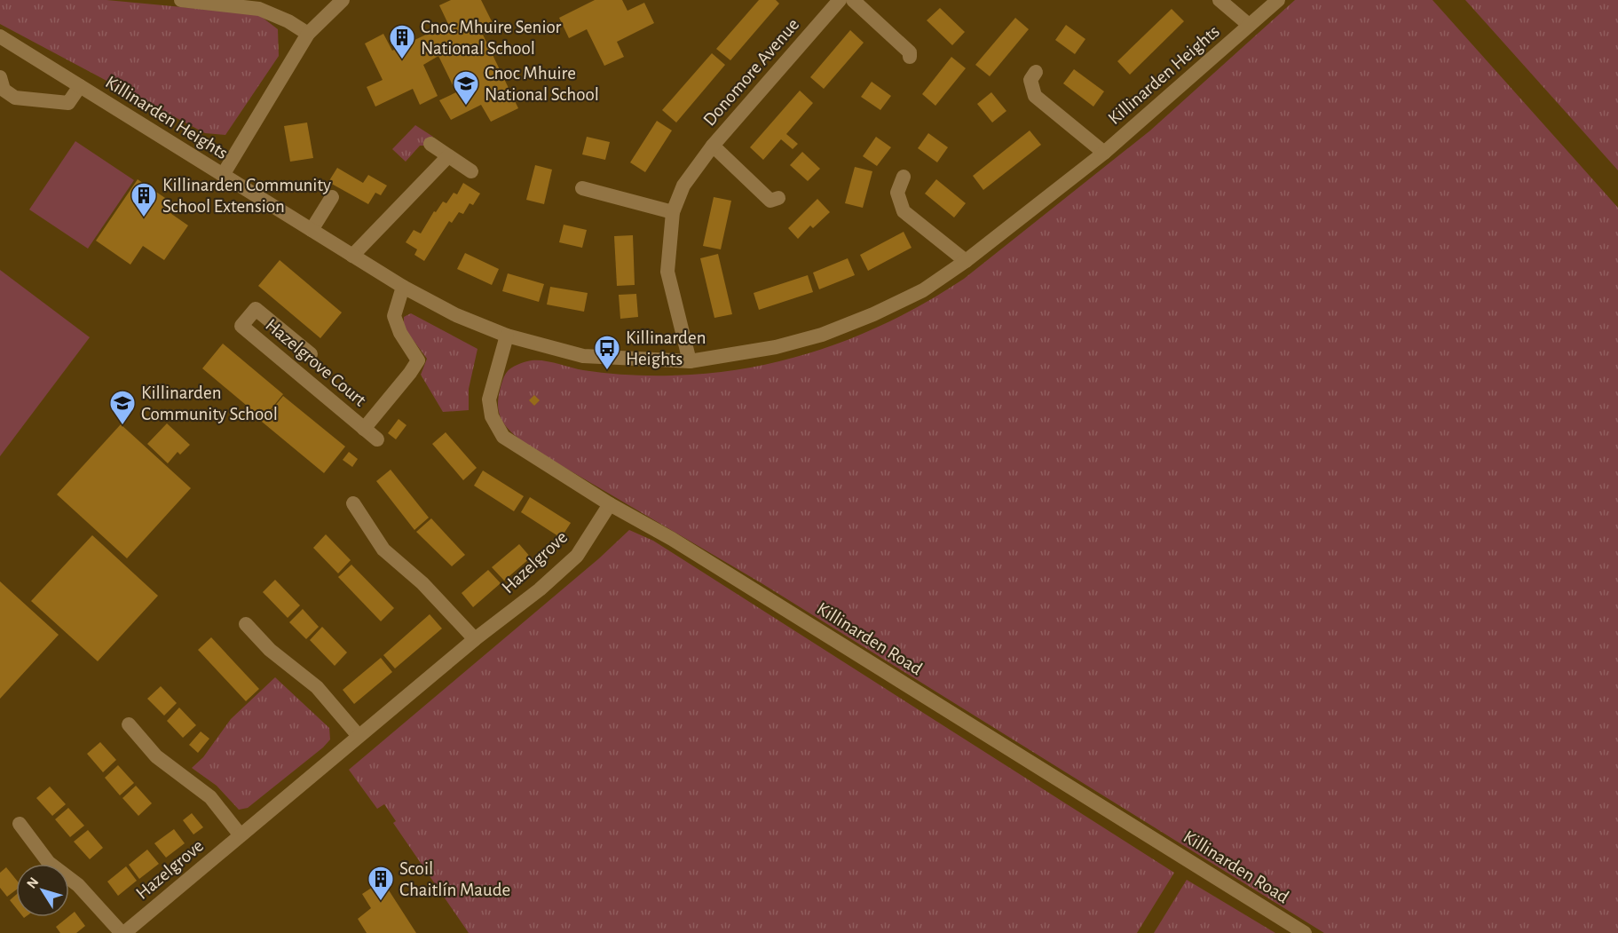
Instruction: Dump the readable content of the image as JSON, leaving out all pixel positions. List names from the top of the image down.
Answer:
{
  "streets": {
    "street": [
      "Donomore Avenue",
      "Killinarden Heights",
      "Hazelgrove Court",
      "Hazelgrove",
      "Killinarden Road"
    ]
  },
  "crossings": [
    ["Donomore Avenue", "Killinarden Heights"],
    ["Killinarden Heights", "Hazelgrove Court"],
    ["Killinarden Heights", "Killinarden Road"],
    ["Hazelgrove", "Killinarden Road"]
  ],
  "places": {
    "building": ["Cnoc Mhuire Senior National School", "Killinarden Community School Extension", "Scoil Chaitlín Maude"],
    "school or university": ["Cnoc Mhuire National School", "Killinarden Community School"],
    "bus stop": ["Killinarden Heights"]
  },
  "north": "top left"
}
